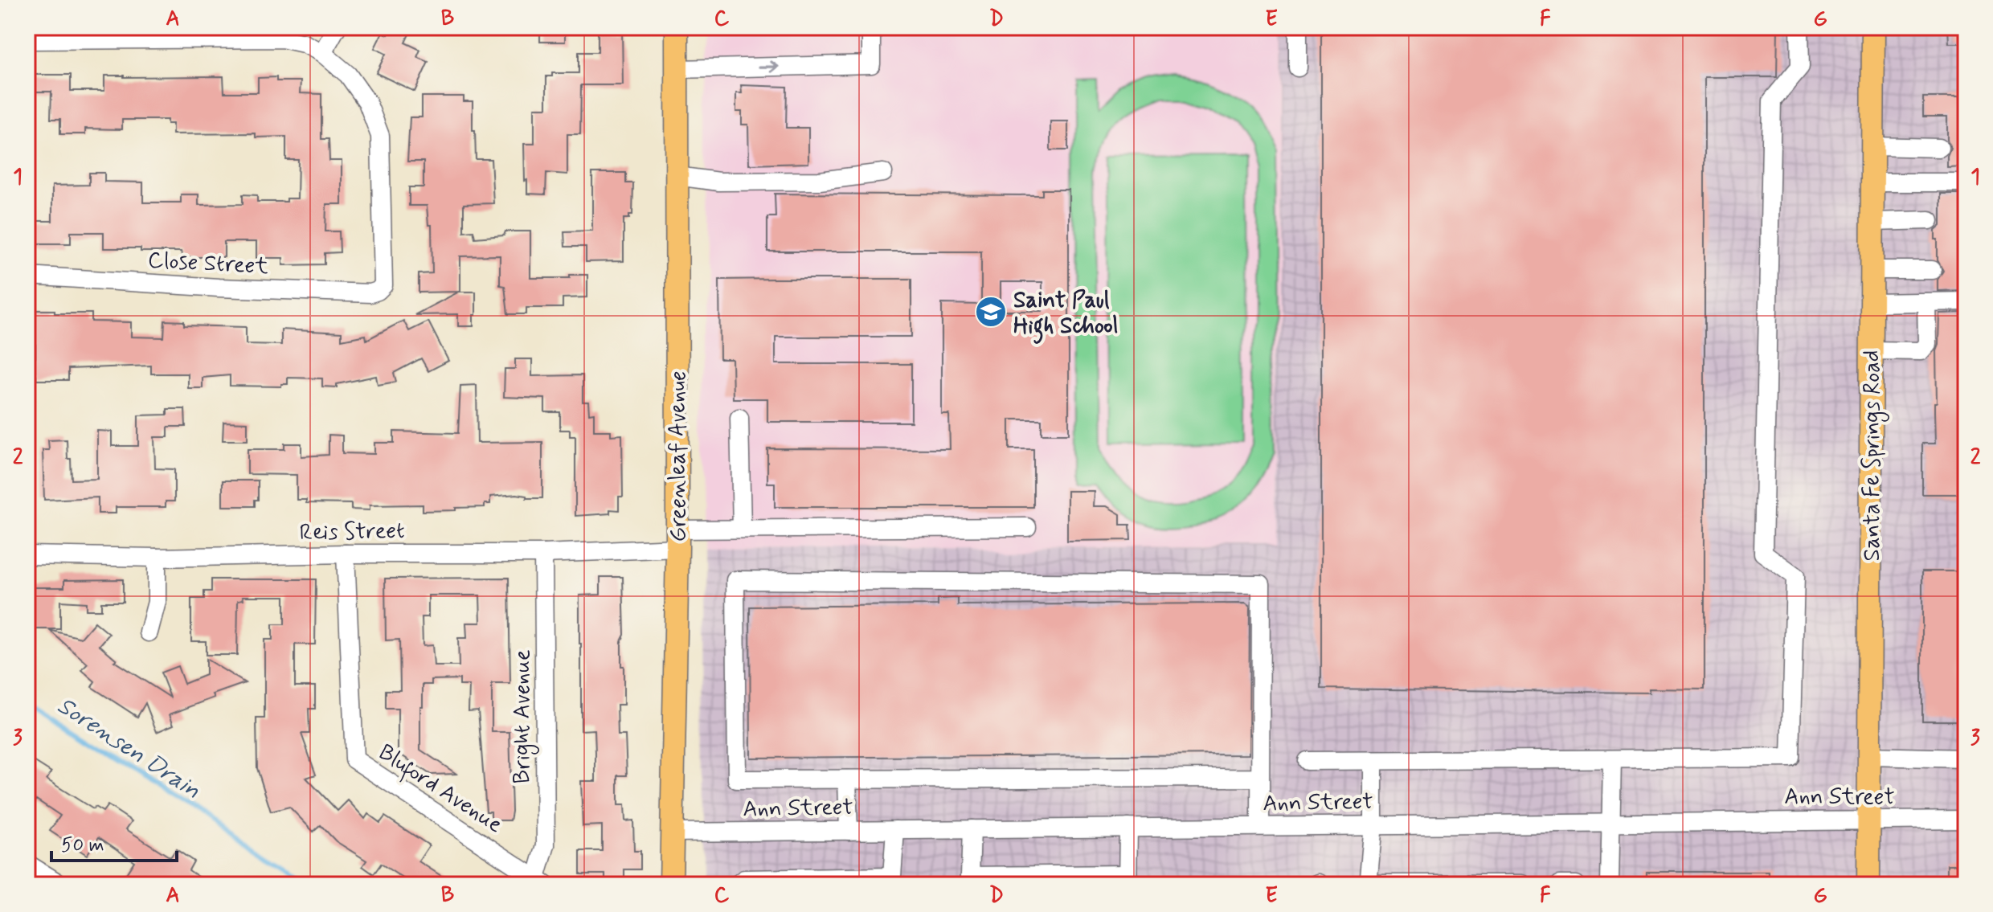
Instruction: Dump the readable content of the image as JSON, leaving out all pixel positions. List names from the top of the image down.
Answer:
{
  "streets": {
    "main road": ["Santa Fe Springs Road", "Greenleaf Avenue"],
    "street": [
      "Close Street",
      "Reis Street",
      "Bright Avenue",
      "Bluford Avenue",
      "Ann Street"
    ]
  },
  "crossings": [
    ["Santa Fe Springs Road", "Ann Street"],
    ["Greenleaf Avenue", "Reis Street"],
    ["Greenleaf Avenue", "Ann Street"],
    ["Reis Street", "Bright Avenue"],
    ["Reis Street", "Bluford Avenue"],
    ["Bright Avenue", "Bluford Avenue"]
  ],
  "water": ["Sorensen Drain"],
  "places": {
    "school or university": ["Saint Paul High School"]
  },
  "scale_bar": "50 m",
  "grid": {
    "columns": [
      "A",
      "B",
      "C",
      "D",
      "E",
      "F",
      "G"
    ],
    "rows": ["1", "2", "3"]
  }
}
